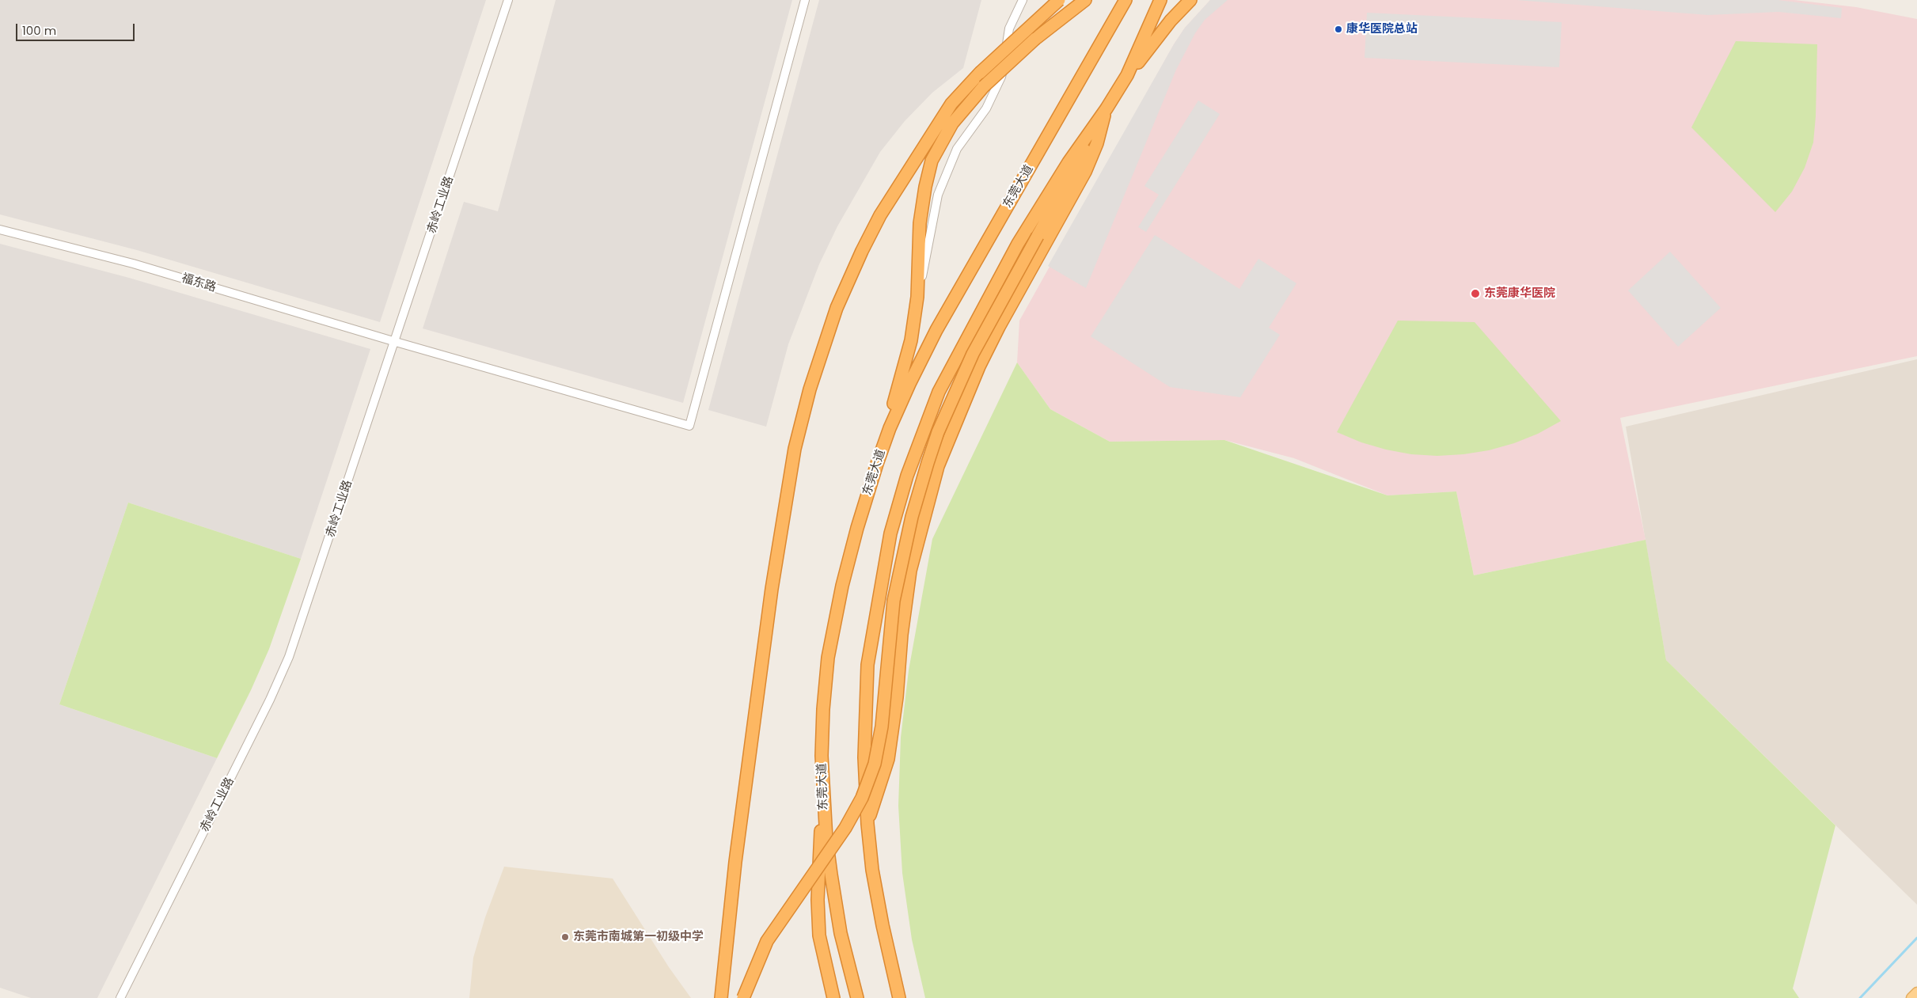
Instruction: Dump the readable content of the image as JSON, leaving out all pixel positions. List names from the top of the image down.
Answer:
{
  "streets": {
    "highway": ["东莞大道"],
    "street": ["赤岭工业路", "福东路"]
  },
  "crossings": [
    ["赤岭工业路", "福东路"]
  ],
  "places": ["康华医院总站", "东莞康华医院", "东莞市南城第一初级中学"],
  "scale_bar": "100 m"
}
